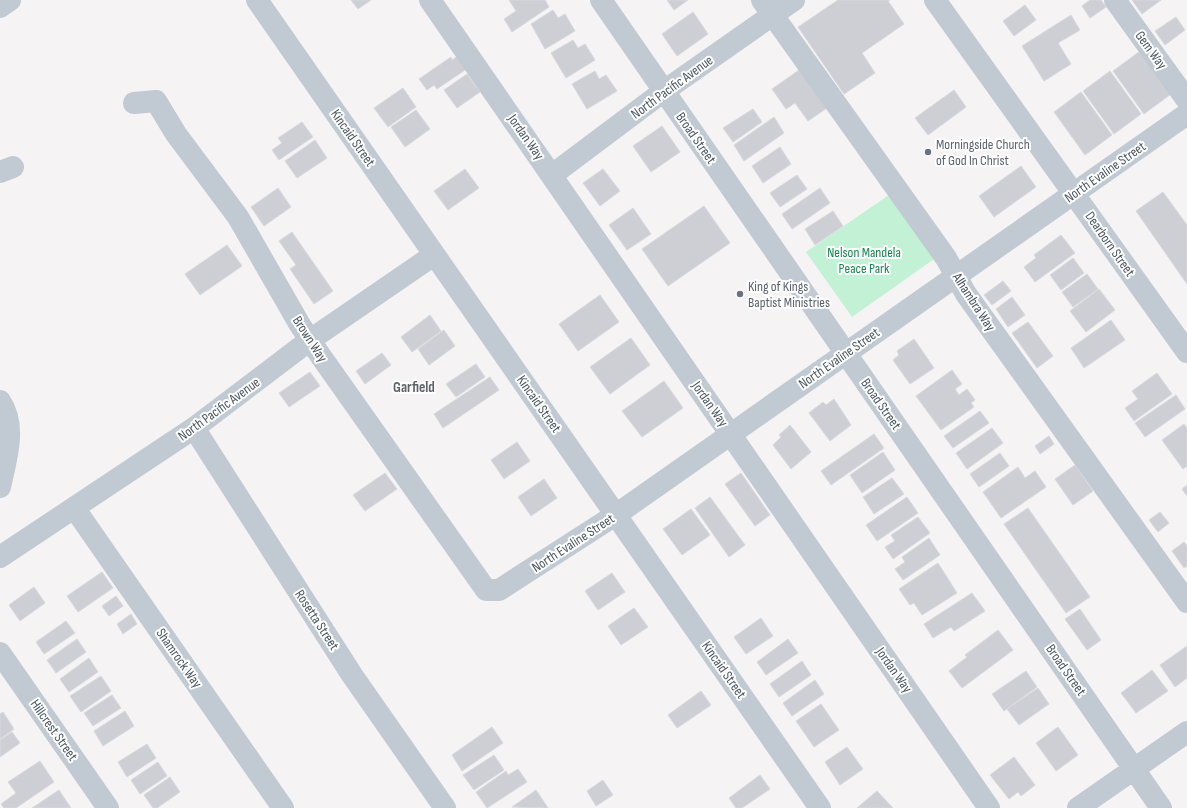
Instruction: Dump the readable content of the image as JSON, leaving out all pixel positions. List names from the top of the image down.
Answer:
{
  "streets": {
    "street": [
      "Gem Way",
      "North Pacific Avenue",
      "Jordan Way",
      "Kincaid Street",
      "Broad Street",
      "North Evaline Street",
      "Dearborn Street",
      "Alhambra Way",
      "Brown Way",
      "Rosetta Street",
      "Shamrock Way",
      "Hillcrest Street"
    ]
  },
  "crossings": [
    ["North Pacific Avenue", "Jordan Way"],
    ["North Pacific Avenue", "Kincaid Street"],
    ["North Pacific Avenue", "Broad Street"],
    ["North Pacific Avenue", "Alhambra Way"],
    ["North Pacific Avenue", "Brown Way"],
    ["North Pacific Avenue", "Rosetta Street"],
    ["North Pacific Avenue", "Shamrock Way"],
    ["Jordan Way", "North Evaline Street"],
    ["Kincaid Street", "North Evaline Street"],
    ["Broad Street", "North Evaline Street"],
    ["North Evaline Street", "Dearborn Street"],
    ["North Evaline Street", "Alhambra Way"],
    ["North Evaline Street", "Brown Way"]
  ],
  "districts": ["Garfield"],
  "parks": ["Nelson Mandela Peace Park"],
  "places": ["Morningside Church of God In Christ", "King of Kings Baptist Ministries"]
}
